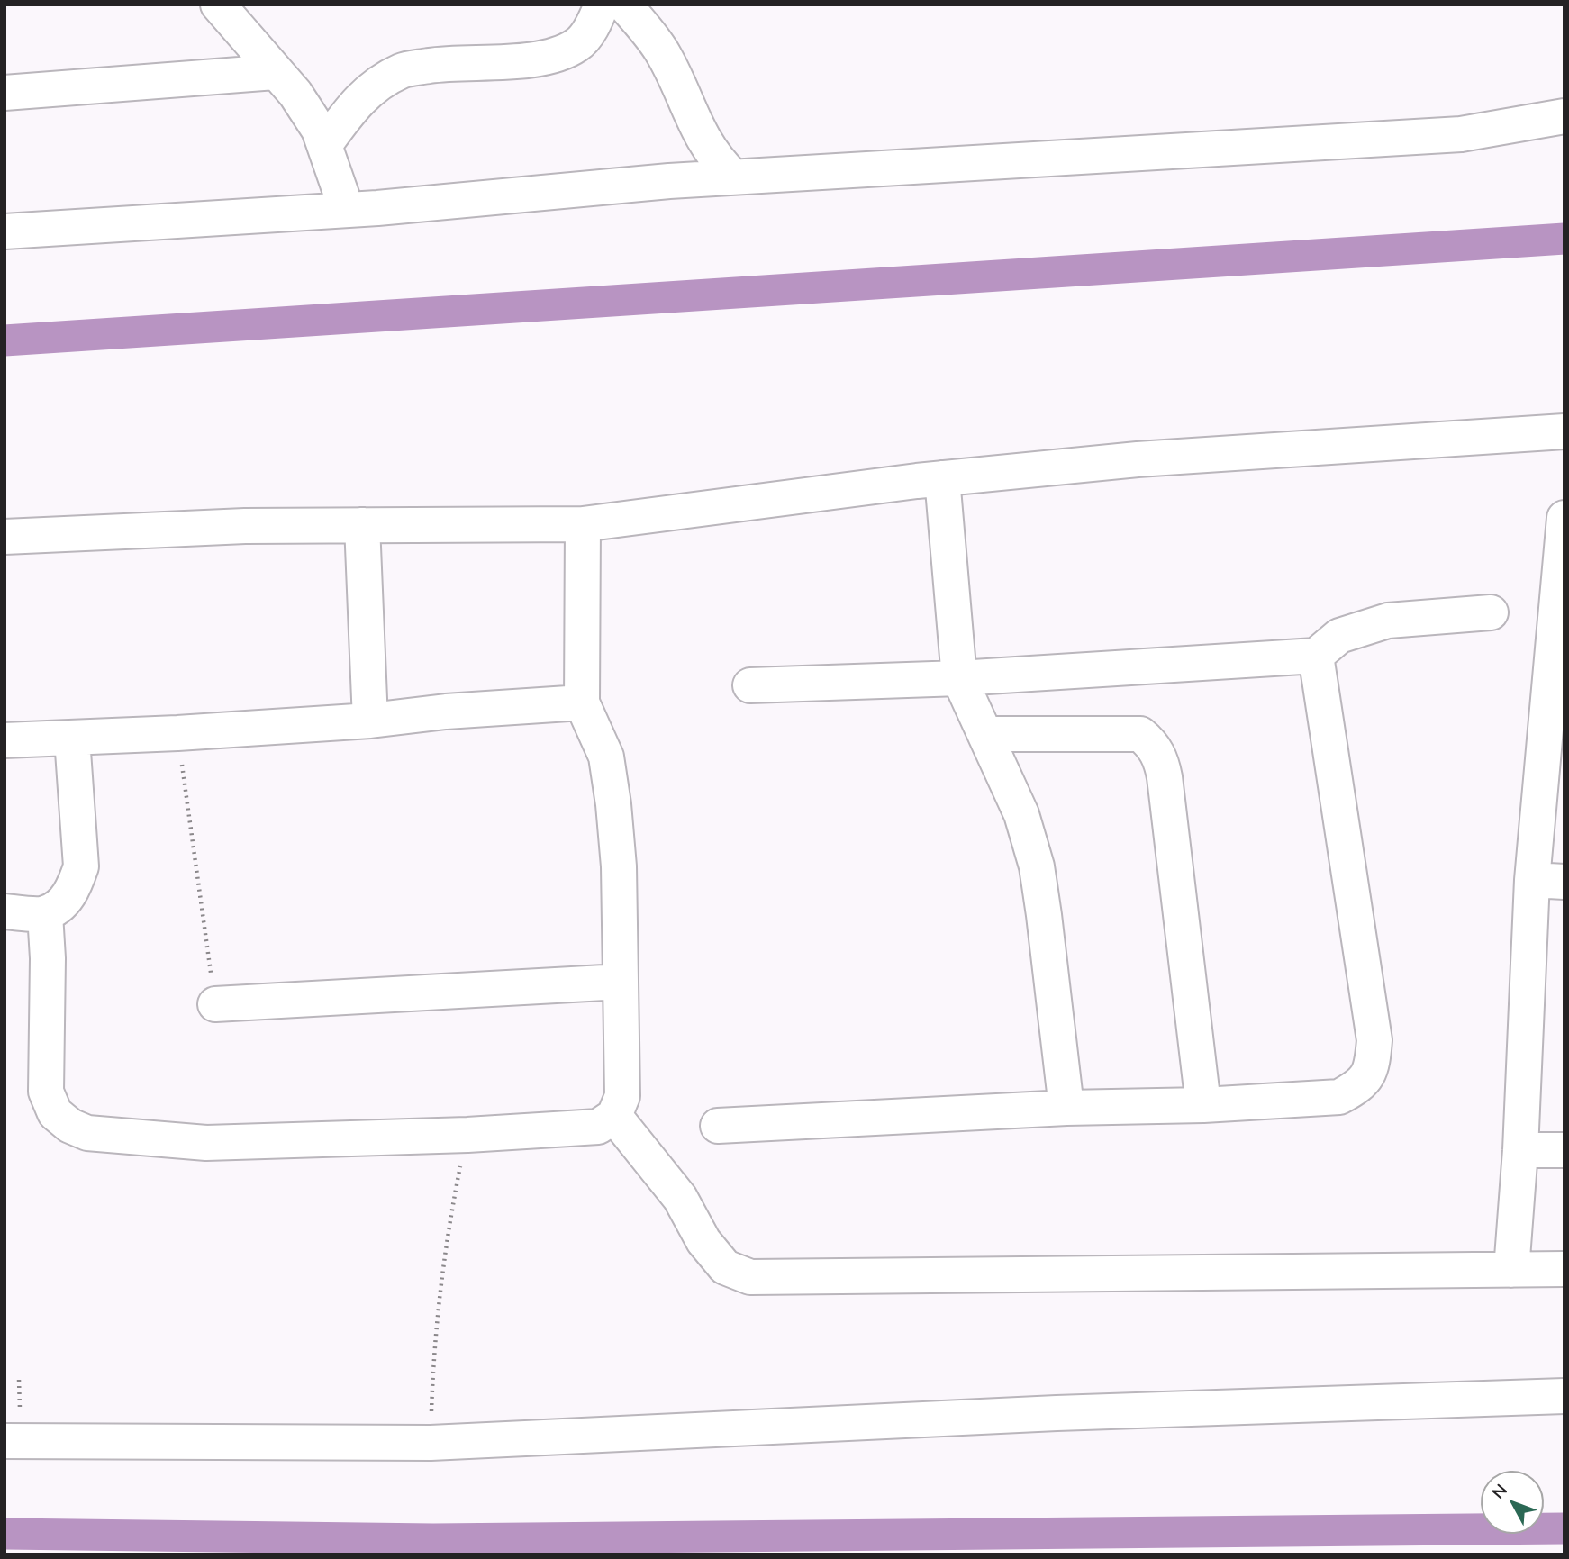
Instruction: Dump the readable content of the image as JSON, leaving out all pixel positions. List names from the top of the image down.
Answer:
{
  "north": "top left"
}
